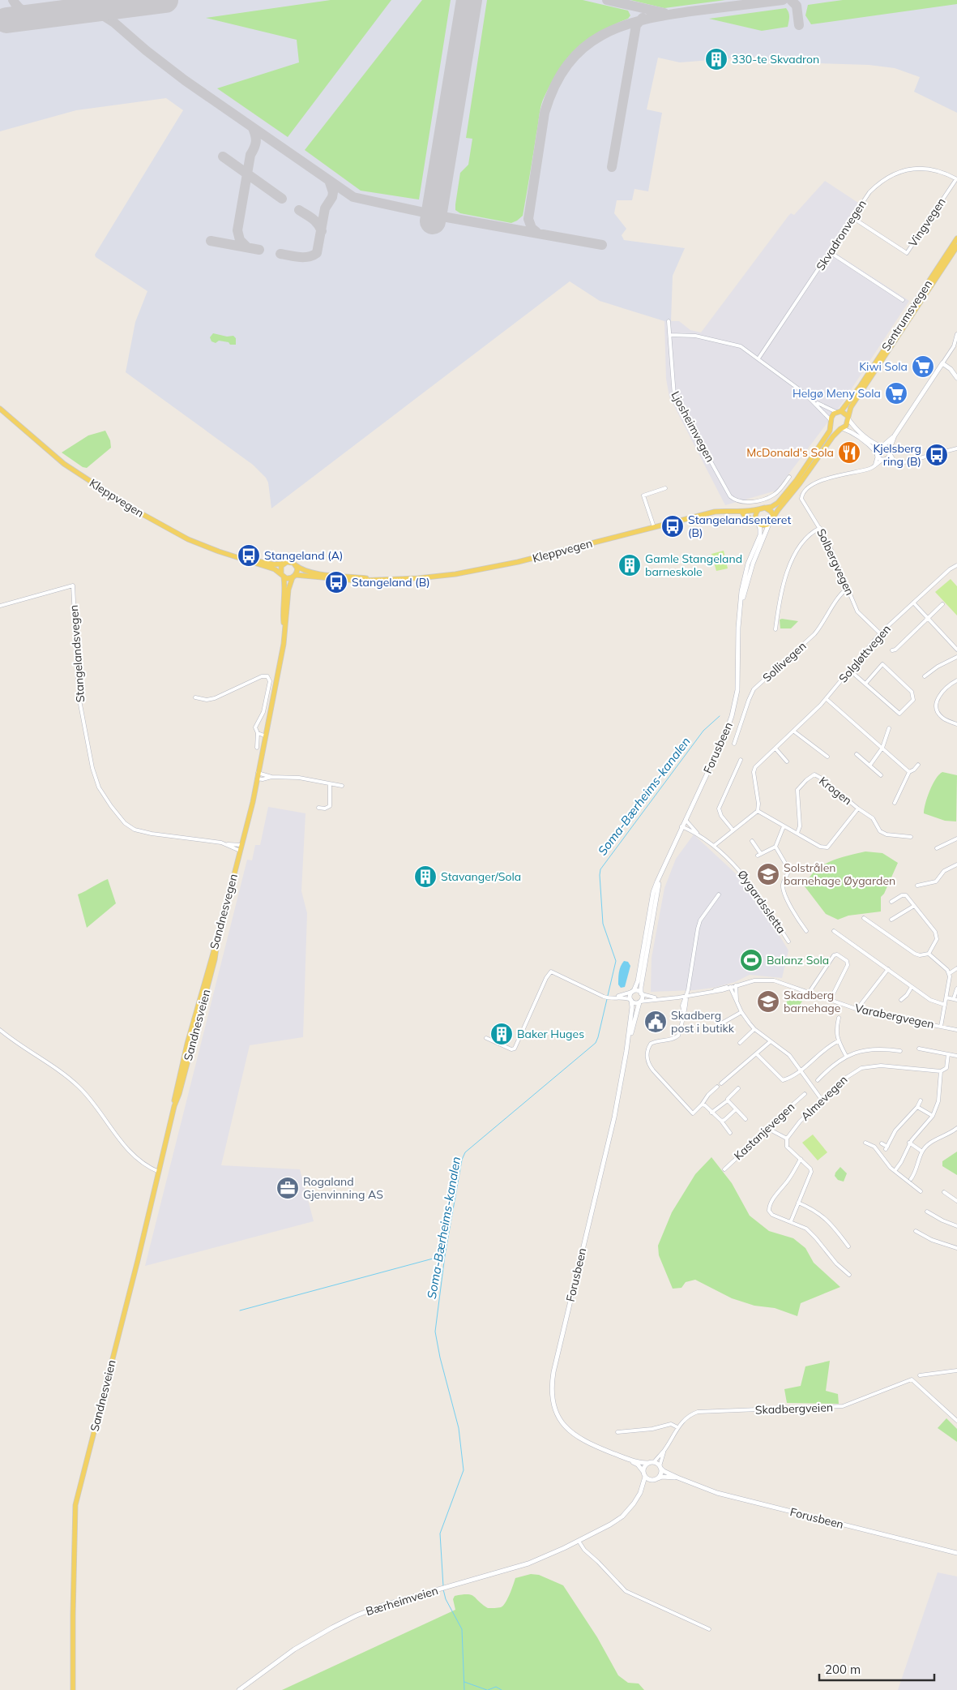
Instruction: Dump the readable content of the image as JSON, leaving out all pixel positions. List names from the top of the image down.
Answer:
{
  "streets": {
    "main road": [
      "Sentrumsvegen",
      "Kleppvegen",
      "Forusbeen",
      "Sandnesvegen",
      "Sandnesveien",
      "Bærheimveien"
    ],
    "street": [
      "Vingvegen",
      "Skvadronvegen",
      "Ljosheimvegen",
      "Solbergvegen",
      "Stangelandsvegen",
      "Solgløttvegen",
      "Sollivegen",
      "Krogen",
      "Øygardssletta",
      "Varabergvegen",
      "Almevegen",
      "Kastanjevegen",
      "Skadbergveien"
    ]
  },
  "crossings": [
    ["Vingvegen", "Skvadronvegen"],
    ["Sentrumsvegen", "Kleppvegen"],
    ["Sentrumsvegen", "Forusbeen"],
    ["Kleppvegen", "Forusbeen"],
    ["Kleppvegen", "Sandnesvegen"],
    ["Solbergvegen", "Solgløttvegen"],
    ["Solbergvegen", "Sollivegen"],
    ["Stangelandsvegen", "Sandnesvegen"],
    ["Forusbeen", "Øygardssletta"],
    ["Forusbeen", "Skadbergveien"],
    ["Sandnesvegen", "Sandnesveien"]
  ],
  "water": ["Soma-Bærheims-kanalen"],
  "places": {
    "building": [
      "330-te Skvadron",
      "Gamle Stangeland barneskole",
      "Stavanger/Sola",
      "Baker Huges"
    ],
    "supermarket": ["Kiwi Sola", "Helgø Meny Sola"],
    "restaurant": ["McDonald's Sola"],
    "bus stop": [
      "Kjelsberg ring (B)",
      "Stangelandsenteret (B)",
      "Stangeland (A)",
      "Stangeland (B)"
    ],
    "school or university": ["Solstrålen barnehage Øygarden", "Skadberg barnehage"],
    "sports": ["Balanz Sola"],
    "public building": ["Skadberg post i butikk"],
    "office": ["Rogaland Gjenvinning AS"]
  },
  "scale_bar": "200 m"
}
